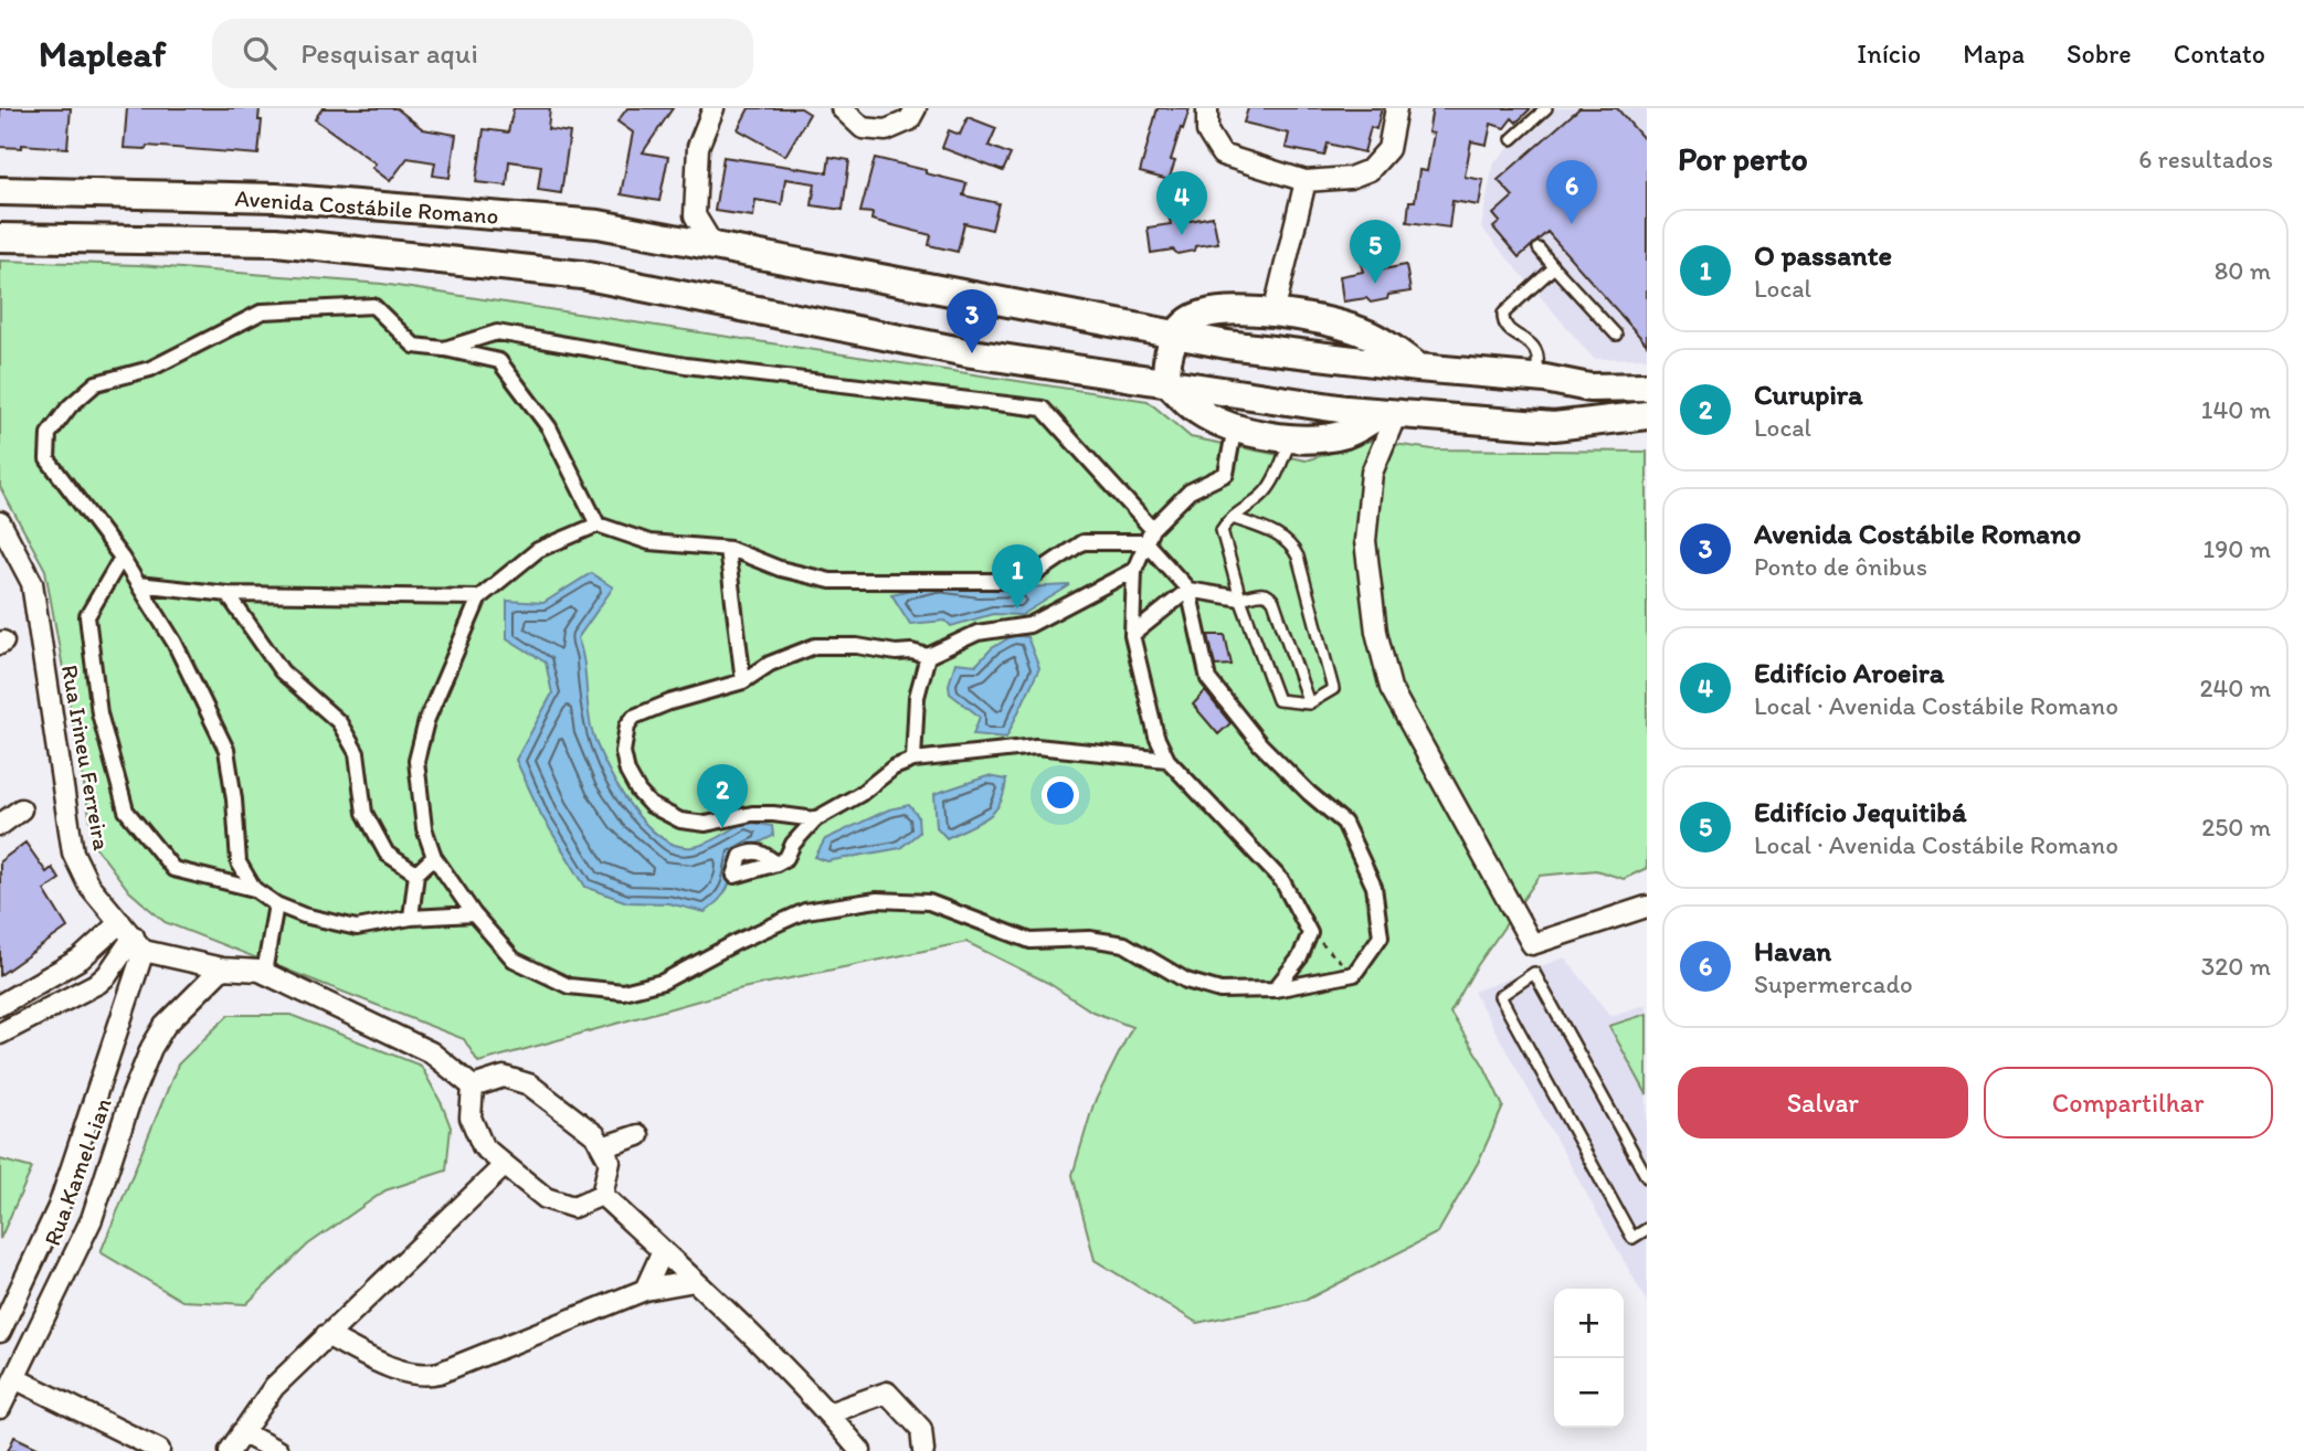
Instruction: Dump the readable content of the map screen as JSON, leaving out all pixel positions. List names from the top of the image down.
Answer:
{
  "streets": {
    "main road": ["Avenida Costábile Romano"],
    "street": ["Rua Irineu Ferreira", "Rua Kamel Lian"]
  },
  "crossings": [
    ["Rua Irineu Ferreira", "Rua Kamel Lian"]
  ],
  "page": {
    "header": "Mapleaf",
    "search": "Pesquisar aqui",
    "nav": [
      "Início",
      "Mapa",
      "Sobre",
      "Contato"
    ],
    "heading": ["Por perto", "6 resultados"],
    "pins": [
      "6",
      "4",
      "5",
      "3",
      "1",
      "2"
    ],
    "list": [
      {
        "mark": "1",
        "name": "O passante",
        "note": "Local",
        "value": "80 m"
      },
      {
        "mark": "2",
        "name": "Curupira",
        "note": "Local",
        "value": "140 m"
      },
      {
        "mark": "3",
        "name": "Avenida Costábile Romano",
        "note": "Ponto de ônibus",
        "value": "190 m"
      },
      {
        "mark": "4",
        "name": "Edifício Aroeira",
        "note": "Local · Avenida Costábile Romano",
        "value": "240 m"
      },
      {
        "mark": "5",
        "name": "Edifício Jequitibá",
        "note": "Local · Avenida Costábile Romano",
        "value": "250 m"
      },
      {
        "mark": "6",
        "name": "Havan",
        "note": "Supermercado",
        "value": "320 m"
      }
    ],
    "buttons": ["Salvar", "Compartilhar"],
    "map_buttons": ["+", "−"]
  }
}
